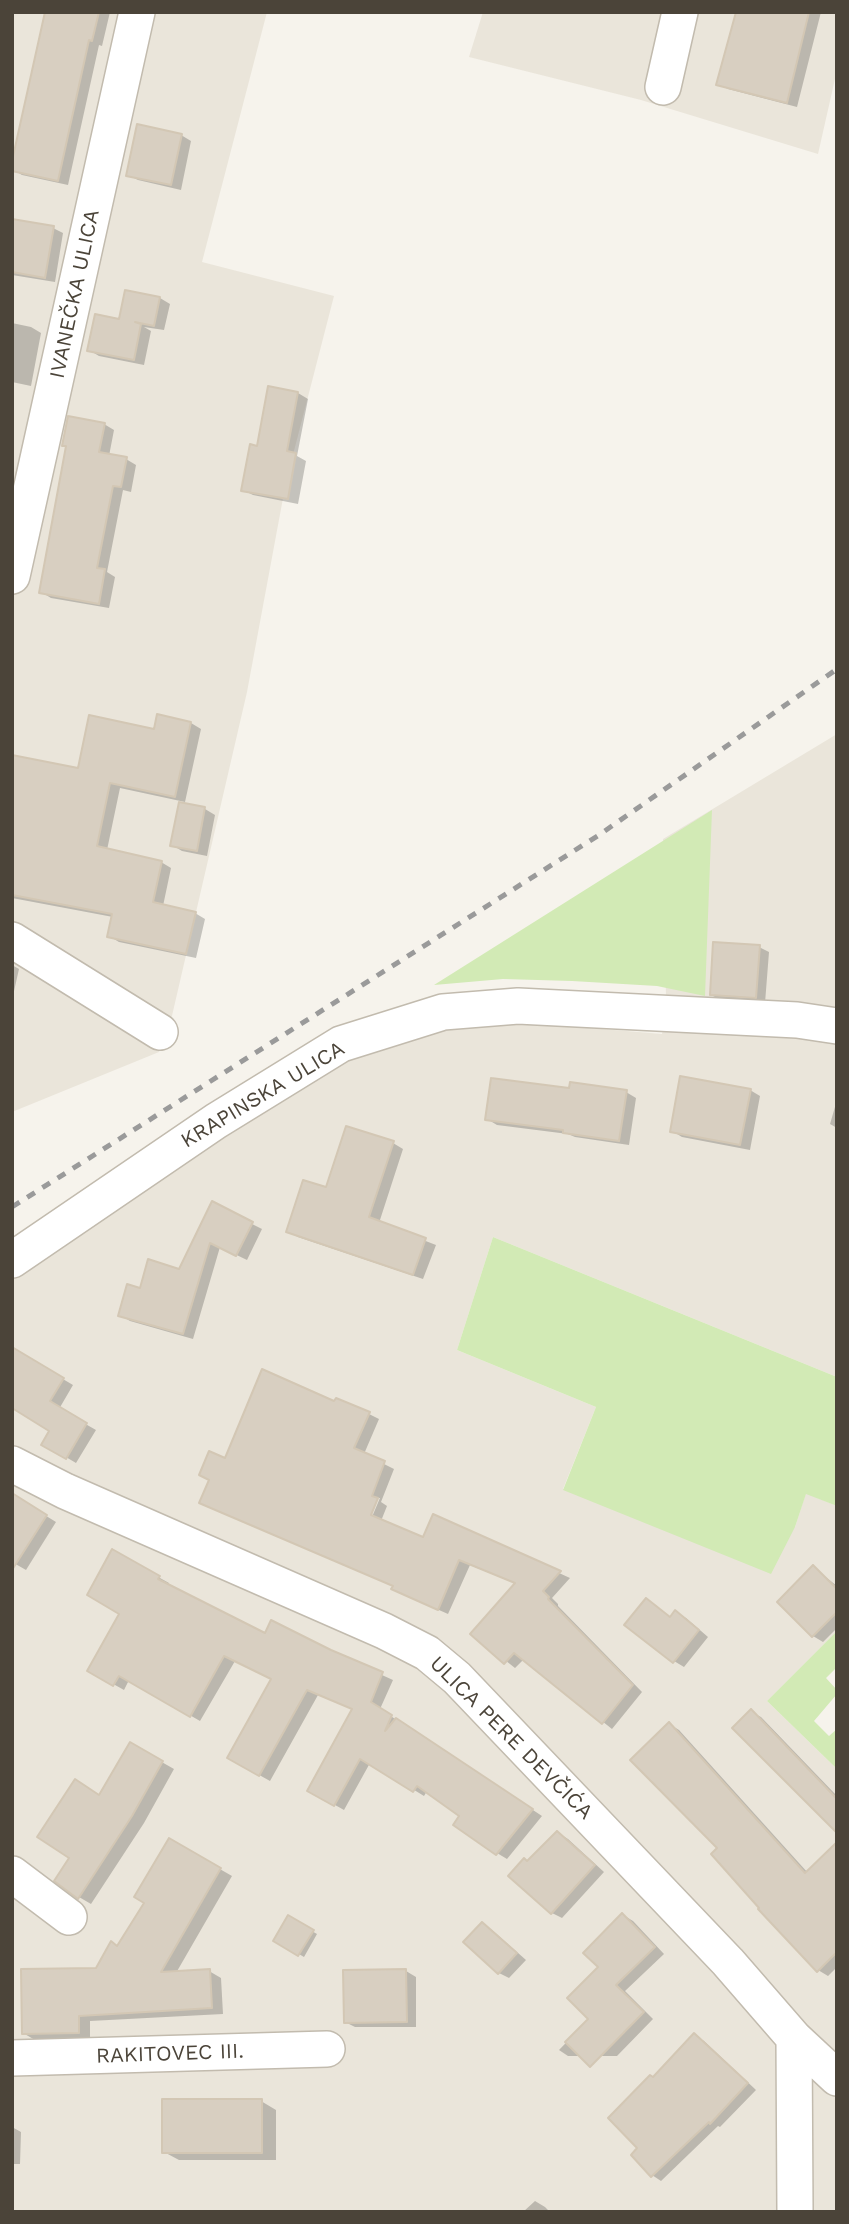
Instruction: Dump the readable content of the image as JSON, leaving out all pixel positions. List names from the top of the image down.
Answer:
{
  "streets": {
    "street": [
      "IVANEČKA ULICA",
      "KRAPINSKA ULICA",
      "ULICA PERE DEVČIĆA",
      "RAKITOVEC III."
    ]
  }
}
